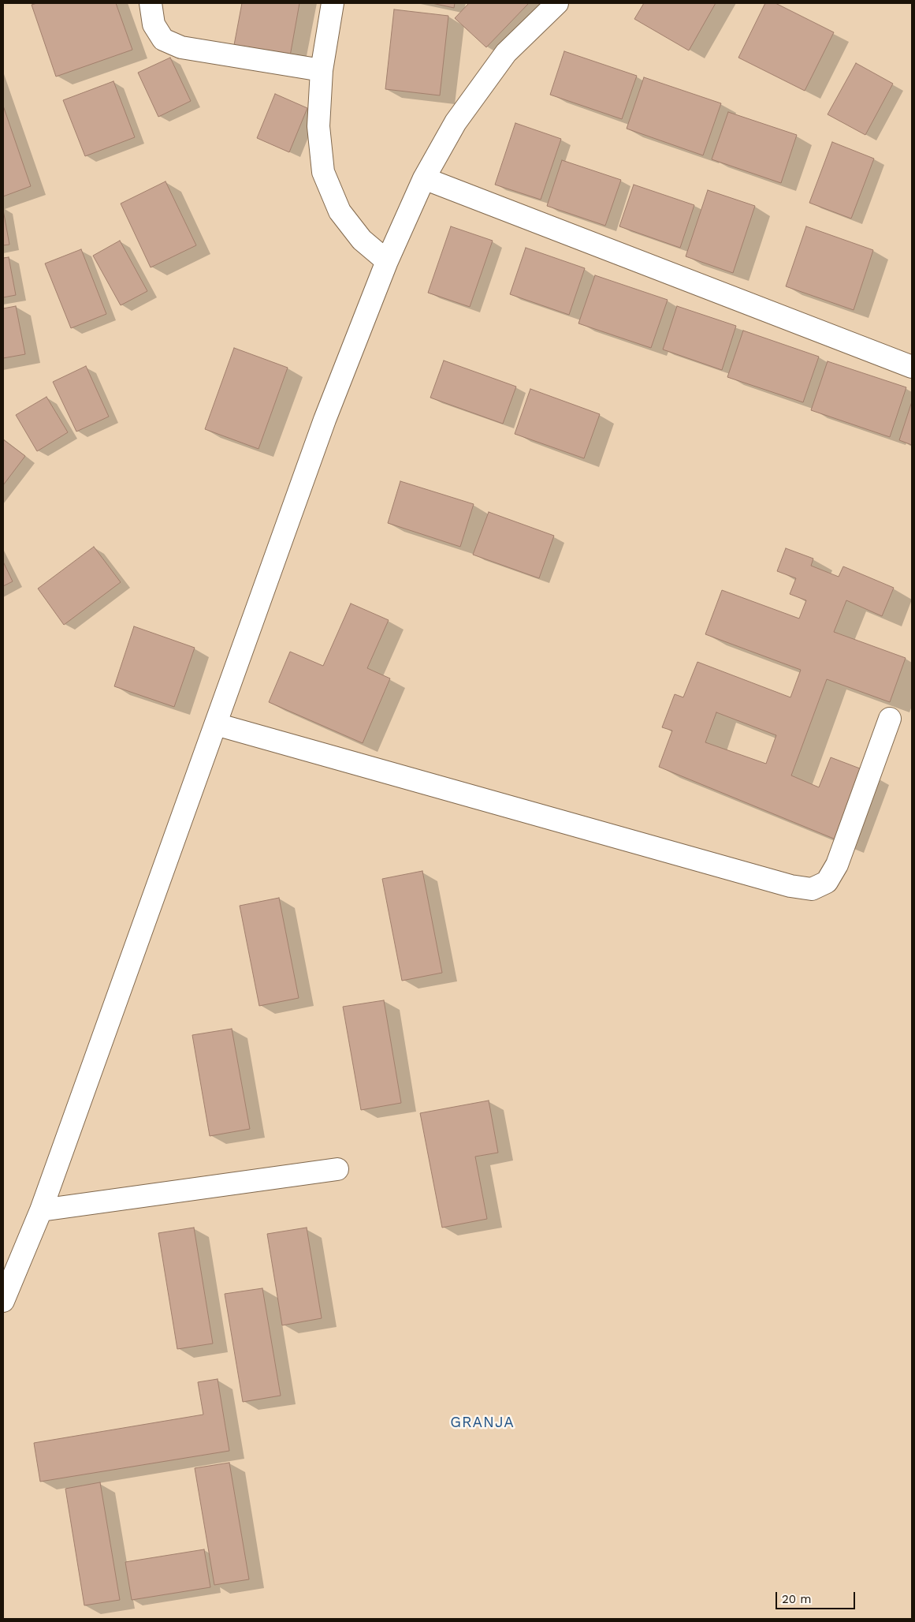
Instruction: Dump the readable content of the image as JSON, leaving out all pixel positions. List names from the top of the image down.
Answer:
{
  "districts": ["GRANJA"],
  "scale_bar": "20 m"
}
